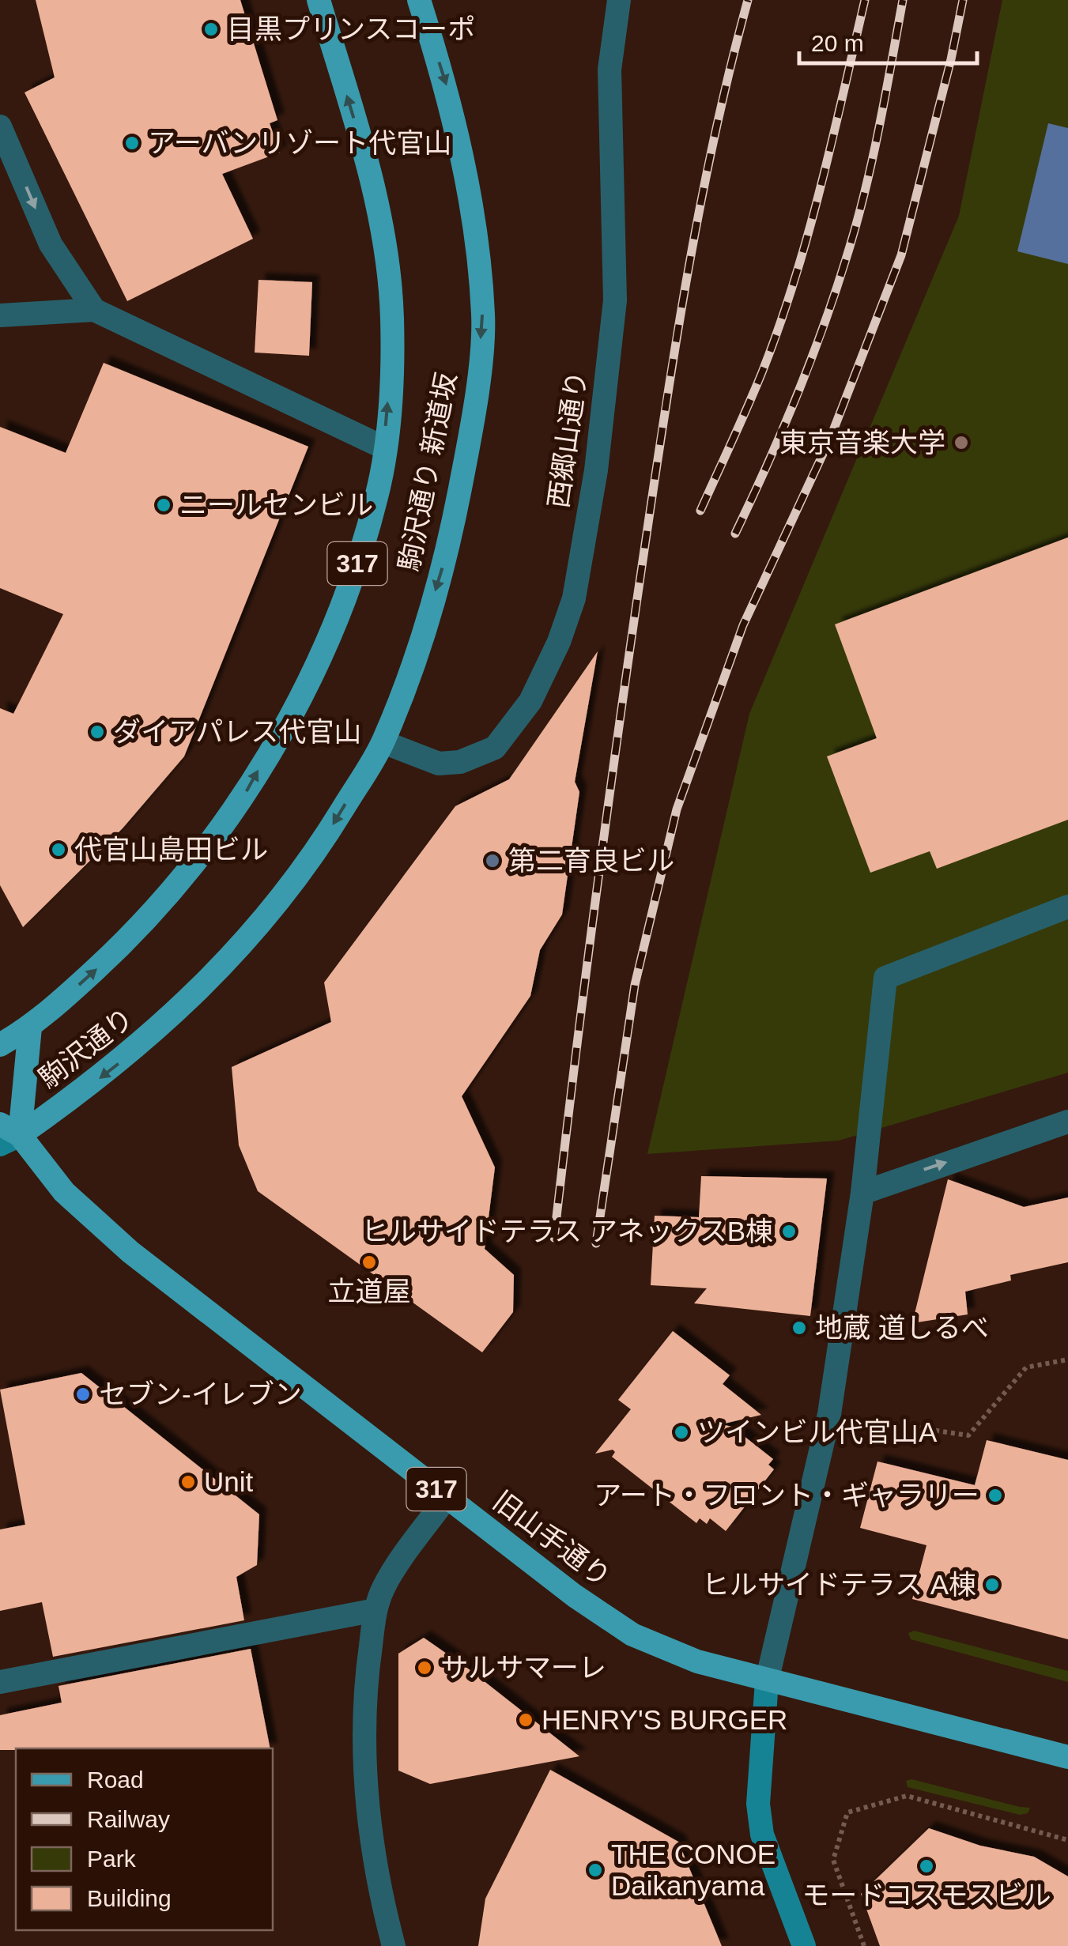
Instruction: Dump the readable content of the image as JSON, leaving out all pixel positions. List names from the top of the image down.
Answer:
{
  "streets": {
    "main road": [
      "駒沢通り 新道坂",
      "317",
      "駒沢通り",
      "旧山手通り"
    ],
    "street": ["西郷山通り"]
  },
  "crossings": [
    ["西郷山通り", "駒沢通り 新道坂"],
    ["駒沢通り 新道坂", "駒沢通り"],
    ["駒沢通り", "旧山手通り"]
  ],
  "one_way": ["駒沢通り"],
  "places": [
    "目黒プリンスコーポ",
    "アーバンリゾート代官山",
    "東京音楽大学",
    "ニールセンビル",
    "ダイアパレス代官山",
    "代官山島田ビル",
    "第二育良ビル",
    "ヒルサイドテラス アネックスB棟",
    "立道屋",
    "地蔵 道しるべ",
    "セブン-イレブン",
    "ツインビル代官山A",
    "Unit",
    "アート・フロント・ギャラリー",
    "ヒルサイドテラス A棟",
    "サルサマーレ",
    "HENRY'S BURGER",
    "モードコスモスビル",
    "THE CONOE Daikanyama"
  ],
  "legend": [
    "Road",
    "Railway",
    "Park",
    "Building"
  ],
  "scale_bar": "20 m"
}
